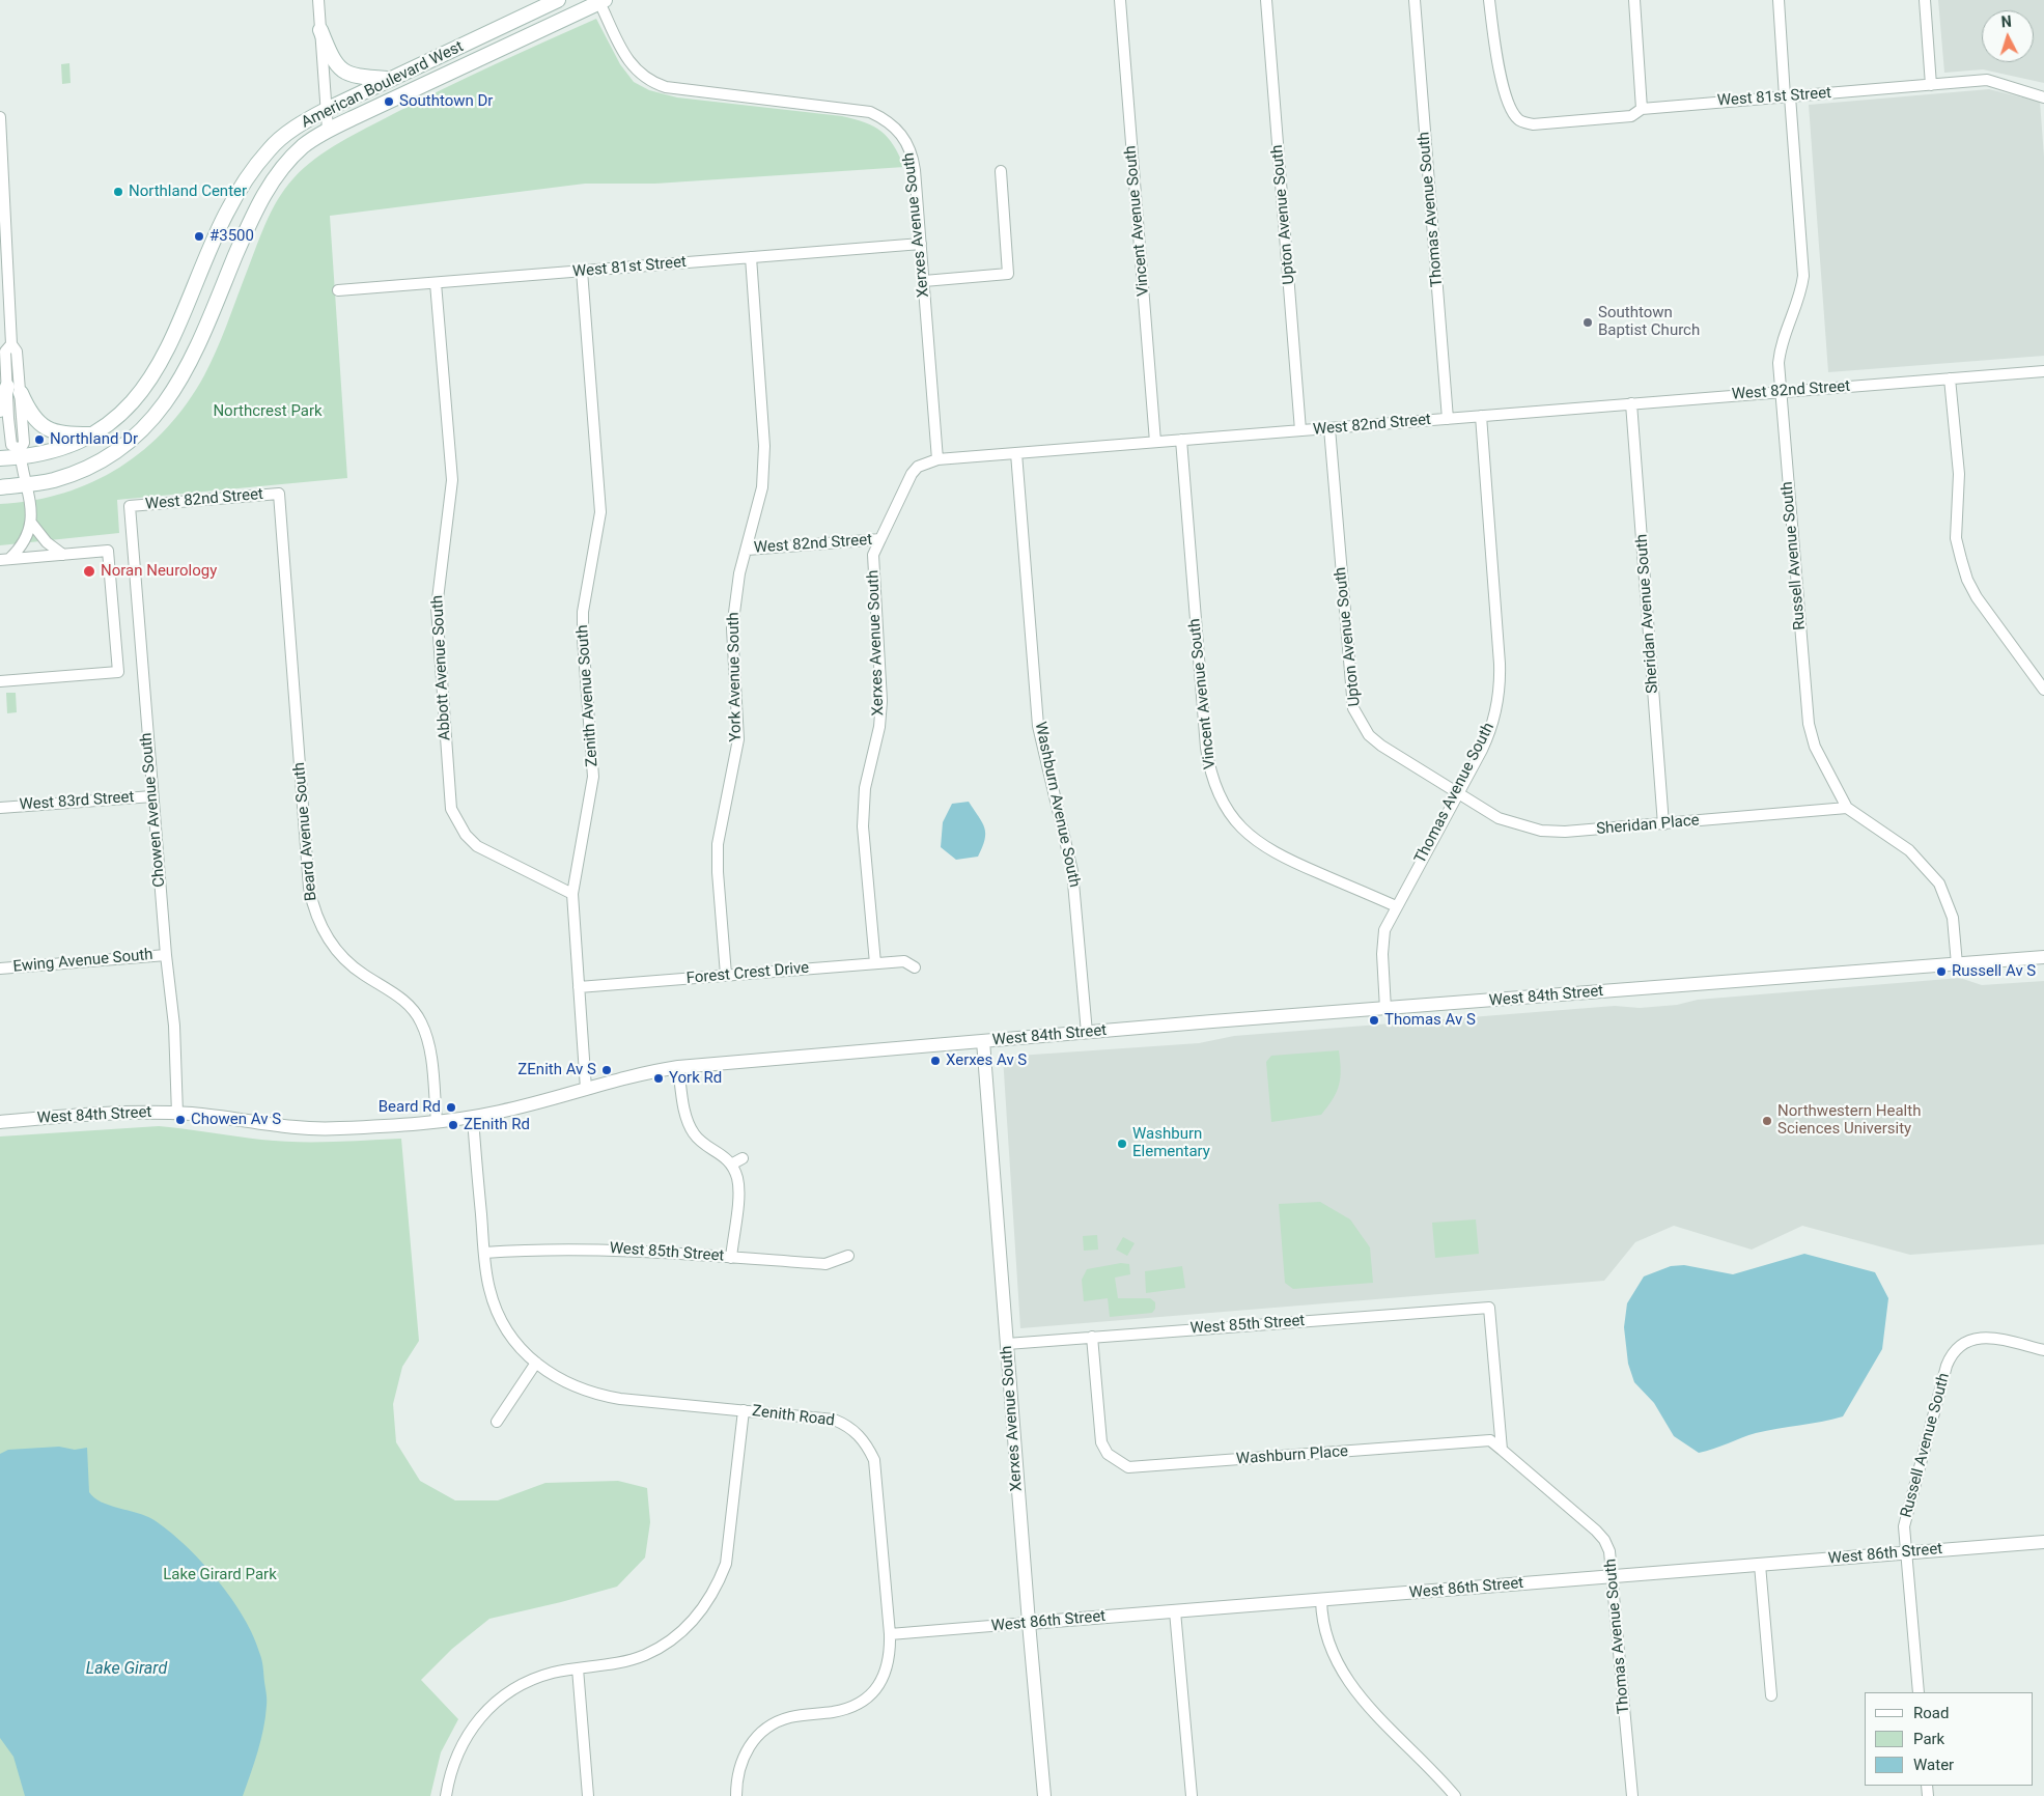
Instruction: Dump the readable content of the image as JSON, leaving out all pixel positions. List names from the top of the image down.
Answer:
{
  "streets": {
    "main road": ["American Boulevard West"],
    "street": [
      "West 81st Street",
      "Thomas Avenue South",
      "Upton Avenue South",
      "Vincent Avenue South",
      "Xerxes Avenue South",
      "West 82nd Street",
      "Russell Avenue South",
      "Sheridan Avenue South",
      "Abbott Avenue South",
      "York Avenue South",
      "Zenith Avenue South",
      "West 83rd Street",
      "Washburn Avenue South",
      "Chowen Avenue South",
      "Sheridan Place",
      "Beard Avenue South",
      "Ewing Avenue South",
      "Forest Crest Drive",
      "West 84th Street",
      "West 85th Street",
      "Zenith Road",
      "Washburn Place",
      "West 86th Street"
    ]
  },
  "crossings": [
    ["American Boulevard West", "Xerxes Avenue South"],
    ["West 81st Street", "Xerxes Avenue South"],
    ["West 81st Street", "Russell Avenue South"],
    ["West 81st Street", "Abbott Avenue South"],
    ["West 81st Street", "York Avenue South"],
    ["West 81st Street", "Zenith Avenue South"],
    ["Thomas Avenue South", "Upton Avenue South"],
    ["Thomas Avenue South", "Vincent Avenue South"],
    ["Thomas Avenue South", "West 82nd Street"],
    ["Thomas Avenue South", "Sheridan Place"],
    ["Thomas Avenue South", "West 84th Street"],
    ["Thomas Avenue South", "West 85th Street"],
    ["Thomas Avenue South", "Washburn Place"],
    ["Thomas Avenue South", "West 86th Street"],
    ["Upton Avenue South", "West 82nd Street"],
    ["Upton Avenue South", "Sheridan Place"],
    ["Vincent Avenue South", "West 82nd Street"],
    ["Xerxes Avenue South", "West 82nd Street"],
    ["Xerxes Avenue South", "Forest Crest Drive"],
    ["Xerxes Avenue South", "West 84th Street"],
    ["Xerxes Avenue South", "West 85th Street"],
    ["Xerxes Avenue South", "West 86th Street"],
    ["West 82nd Street", "Russell Avenue South"],
    ["West 82nd Street", "Sheridan Avenue South"],
    ["West 82nd Street", "York Avenue South"],
    ["West 82nd Street", "Washburn Avenue South"],
    ["West 82nd Street", "Chowen Avenue South"],
    ["West 82nd Street", "Beard Avenue South"],
    ["Russell Avenue South", "Sheridan Place"],
    ["Russell Avenue South", "West 84th Street"],
    ["Russell Avenue South", "West 86th Street"],
    ["Sheridan Avenue South", "Sheridan Place"],
    ["Abbott Avenue South", "Zenith Avenue South"],
    ["York Avenue South", "Forest Crest Drive"],
    ["Zenith Avenue South", "Forest Crest Drive"],
    ["Zenith Avenue South", "West 84th Street"],
    ["West 83rd Street", "Chowen Avenue South"],
    ["Washburn Avenue South", "West 84th Street"],
    ["Chowen Avenue South", "Ewing Avenue South"],
    ["Chowen Avenue South", "West 84th Street"],
    ["Beard Avenue South", "West 84th Street"],
    ["West 84th Street", "Zenith Road"],
    ["West 85th Street", "Zenith Road"],
    ["West 85th Street", "Washburn Place"],
    ["Zenith Road", "West 86th Street"]
  ],
  "water": ["Lake Girard"],
  "parks": ["Northcrest Park", "Lake Girard Park"],
  "places": [
    "Southtown Dr",
    "Northland Center",
    "#3500",
    "Southtown Baptist Church",
    "Northland Dr",
    "Noran Neurology",
    "Russell Av S",
    "Thomas Av S",
    "Xerxes Av S",
    "ZEnith Av S",
    "York Rd",
    "Beard Rd",
    "Chowen Av S",
    "Northwestern Health Sciences University",
    "ZEnith Rd",
    "Washburn Elementary"
  ],
  "legend": ["Road", "Park", "Water"],
  "north": "top"
}
